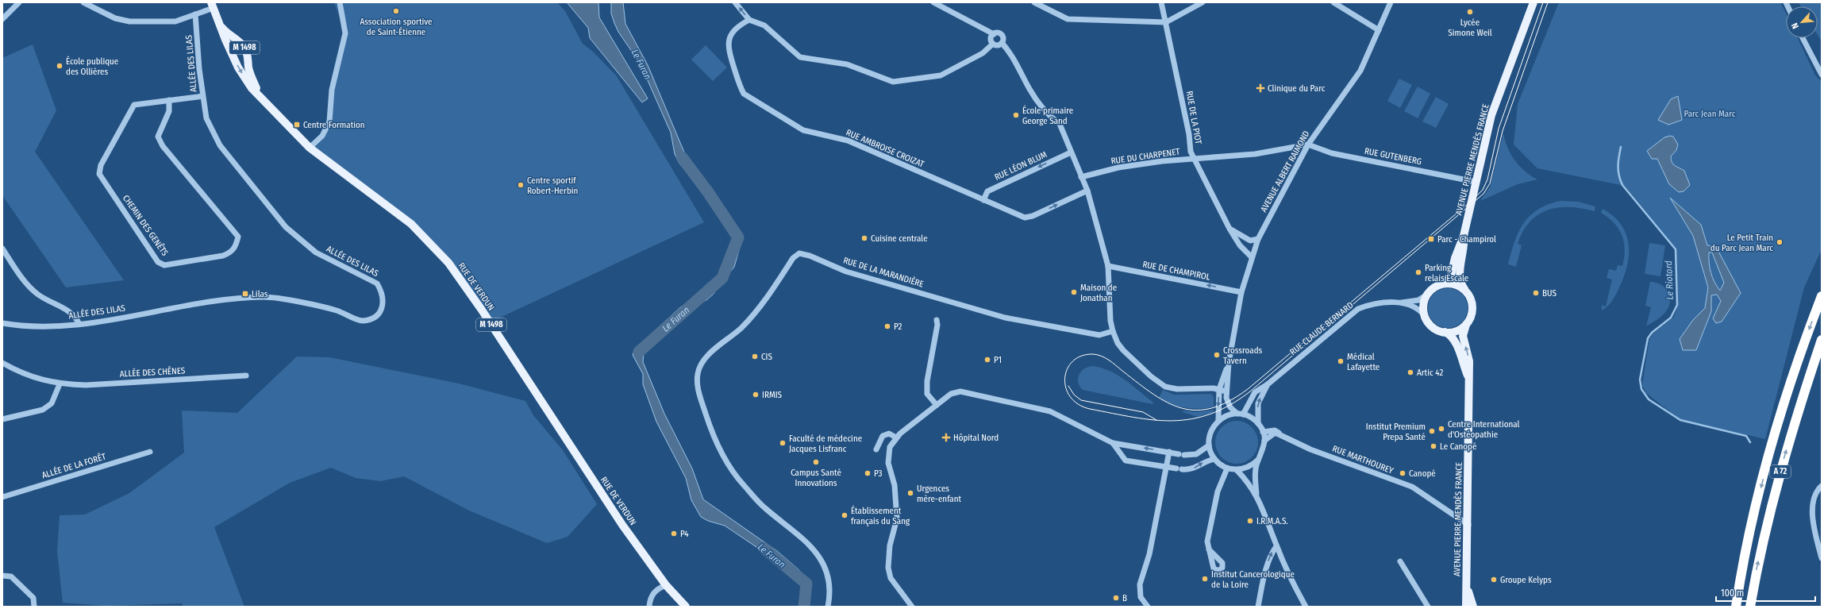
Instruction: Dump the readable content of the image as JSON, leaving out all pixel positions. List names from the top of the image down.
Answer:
{
  "streets": {
    "highway": ["A 72"],
    "main road": ["M 1498", "AVENUE PIERRE MENDÈS FRANCE", "RUE DE VERDUN"],
    "street": [
      "ALLÉE DES LILAS",
      "RUE DE LA PIOT",
      "RUE AMBROISE CROIZAT",
      "RUE DU CHARPENET",
      "RUE GUTENBERG",
      "RUE LÉON BLUM",
      "AVENUE ALBERT RAIMOND",
      "CHEMIN DES GENÊTS",
      "RUE DE CHAMPIROL",
      "RUE DE LA MARANDIÈRE",
      "RUE CLAUDE BERNARD",
      "ALLÉE DES CHÊNES",
      "RUE MARTHOUREY",
      "ALLÉE DE LA FORÊT"
    ]
  },
  "crossings": [
    ["ALLÉE DES LILAS", "CHEMIN DES GENÊTS"],
    ["RUE DE LA PIOT", "RUE DU CHARPENET"],
    ["RUE DE LA PIOT", "AVENUE ALBERT RAIMOND"],
    ["RUE AMBROISE CROIZAT", "RUE LÉON BLUM"],
    ["RUE DU CHARPENET", "RUE GUTENBERG"],
    ["RUE DU CHARPENET", "AVENUE ALBERT RAIMOND"],
    ["RUE GUTENBERG", "AVENUE PIERRE MENDÈS FRANCE"],
    ["RUE GUTENBERG", "AVENUE ALBERT RAIMOND"],
    ["AVENUE PIERRE MENDÈS FRANCE", "RUE CLAUDE BERNARD"],
    ["AVENUE PIERRE MENDÈS FRANCE", "RUE MARTHOUREY"],
    ["AVENUE ALBERT RAIMOND", "RUE DE CHAMPIROL"],
    ["AVENUE ALBERT RAIMOND", "RUE CLAUDE BERNARD"],
    ["AVENUE ALBERT RAIMOND", "RUE MARTHOUREY"],
    ["RUE CLAUDE BERNARD", "RUE MARTHOUREY"]
  ],
  "one_way": ["RUE LÉON BLUM", "RUE DE CHAMPIROL"],
  "water": ["Le Furan", "Le Riotord"],
  "parks": ["Parc Jean Marc"],
  "places": {
    "other": [
      "Association sportive de Saint-Étienne",
      "Lycée Simone Weil",
      "École publique des Ollières",
      "École primaire George Sand",
      "Centre sportif Robert-Herbin",
      "Cuisine centrale",
      "Le Petit Train du Parc Jean Marc",
      "Parking relais Escale",
      "Maison de Jonathan",
      "BUS",
      "P2",
      "Crossroads Tavern",
      "CIS",
      "P1",
      "Médical Lafayette",
      "Artic 42",
      "IRMIS",
      "Centre International d'Ostéopathie",
      "Institut Premium Prepa Santé",
      "Faculté de médecine Jacques Lisfranc",
      "Le Canopé",
      "Campus Santé Innovations",
      "P3",
      "Canopé",
      "Urgences mère-enfant",
      "Établissement français du Sang",
      "I.R.M.A.S.",
      "P4",
      "Institut Cancerologique de la Loire",
      "Groupe Kelyps",
      "B"
    ],
    "health": ["Clinique du Parc", "Hôpital Nord"],
    "transit": ["Centre Formation", "Parc - Champirol", "Lilas"]
  },
  "scale_bar": "100 m",
  "north": "bottom left"
}
